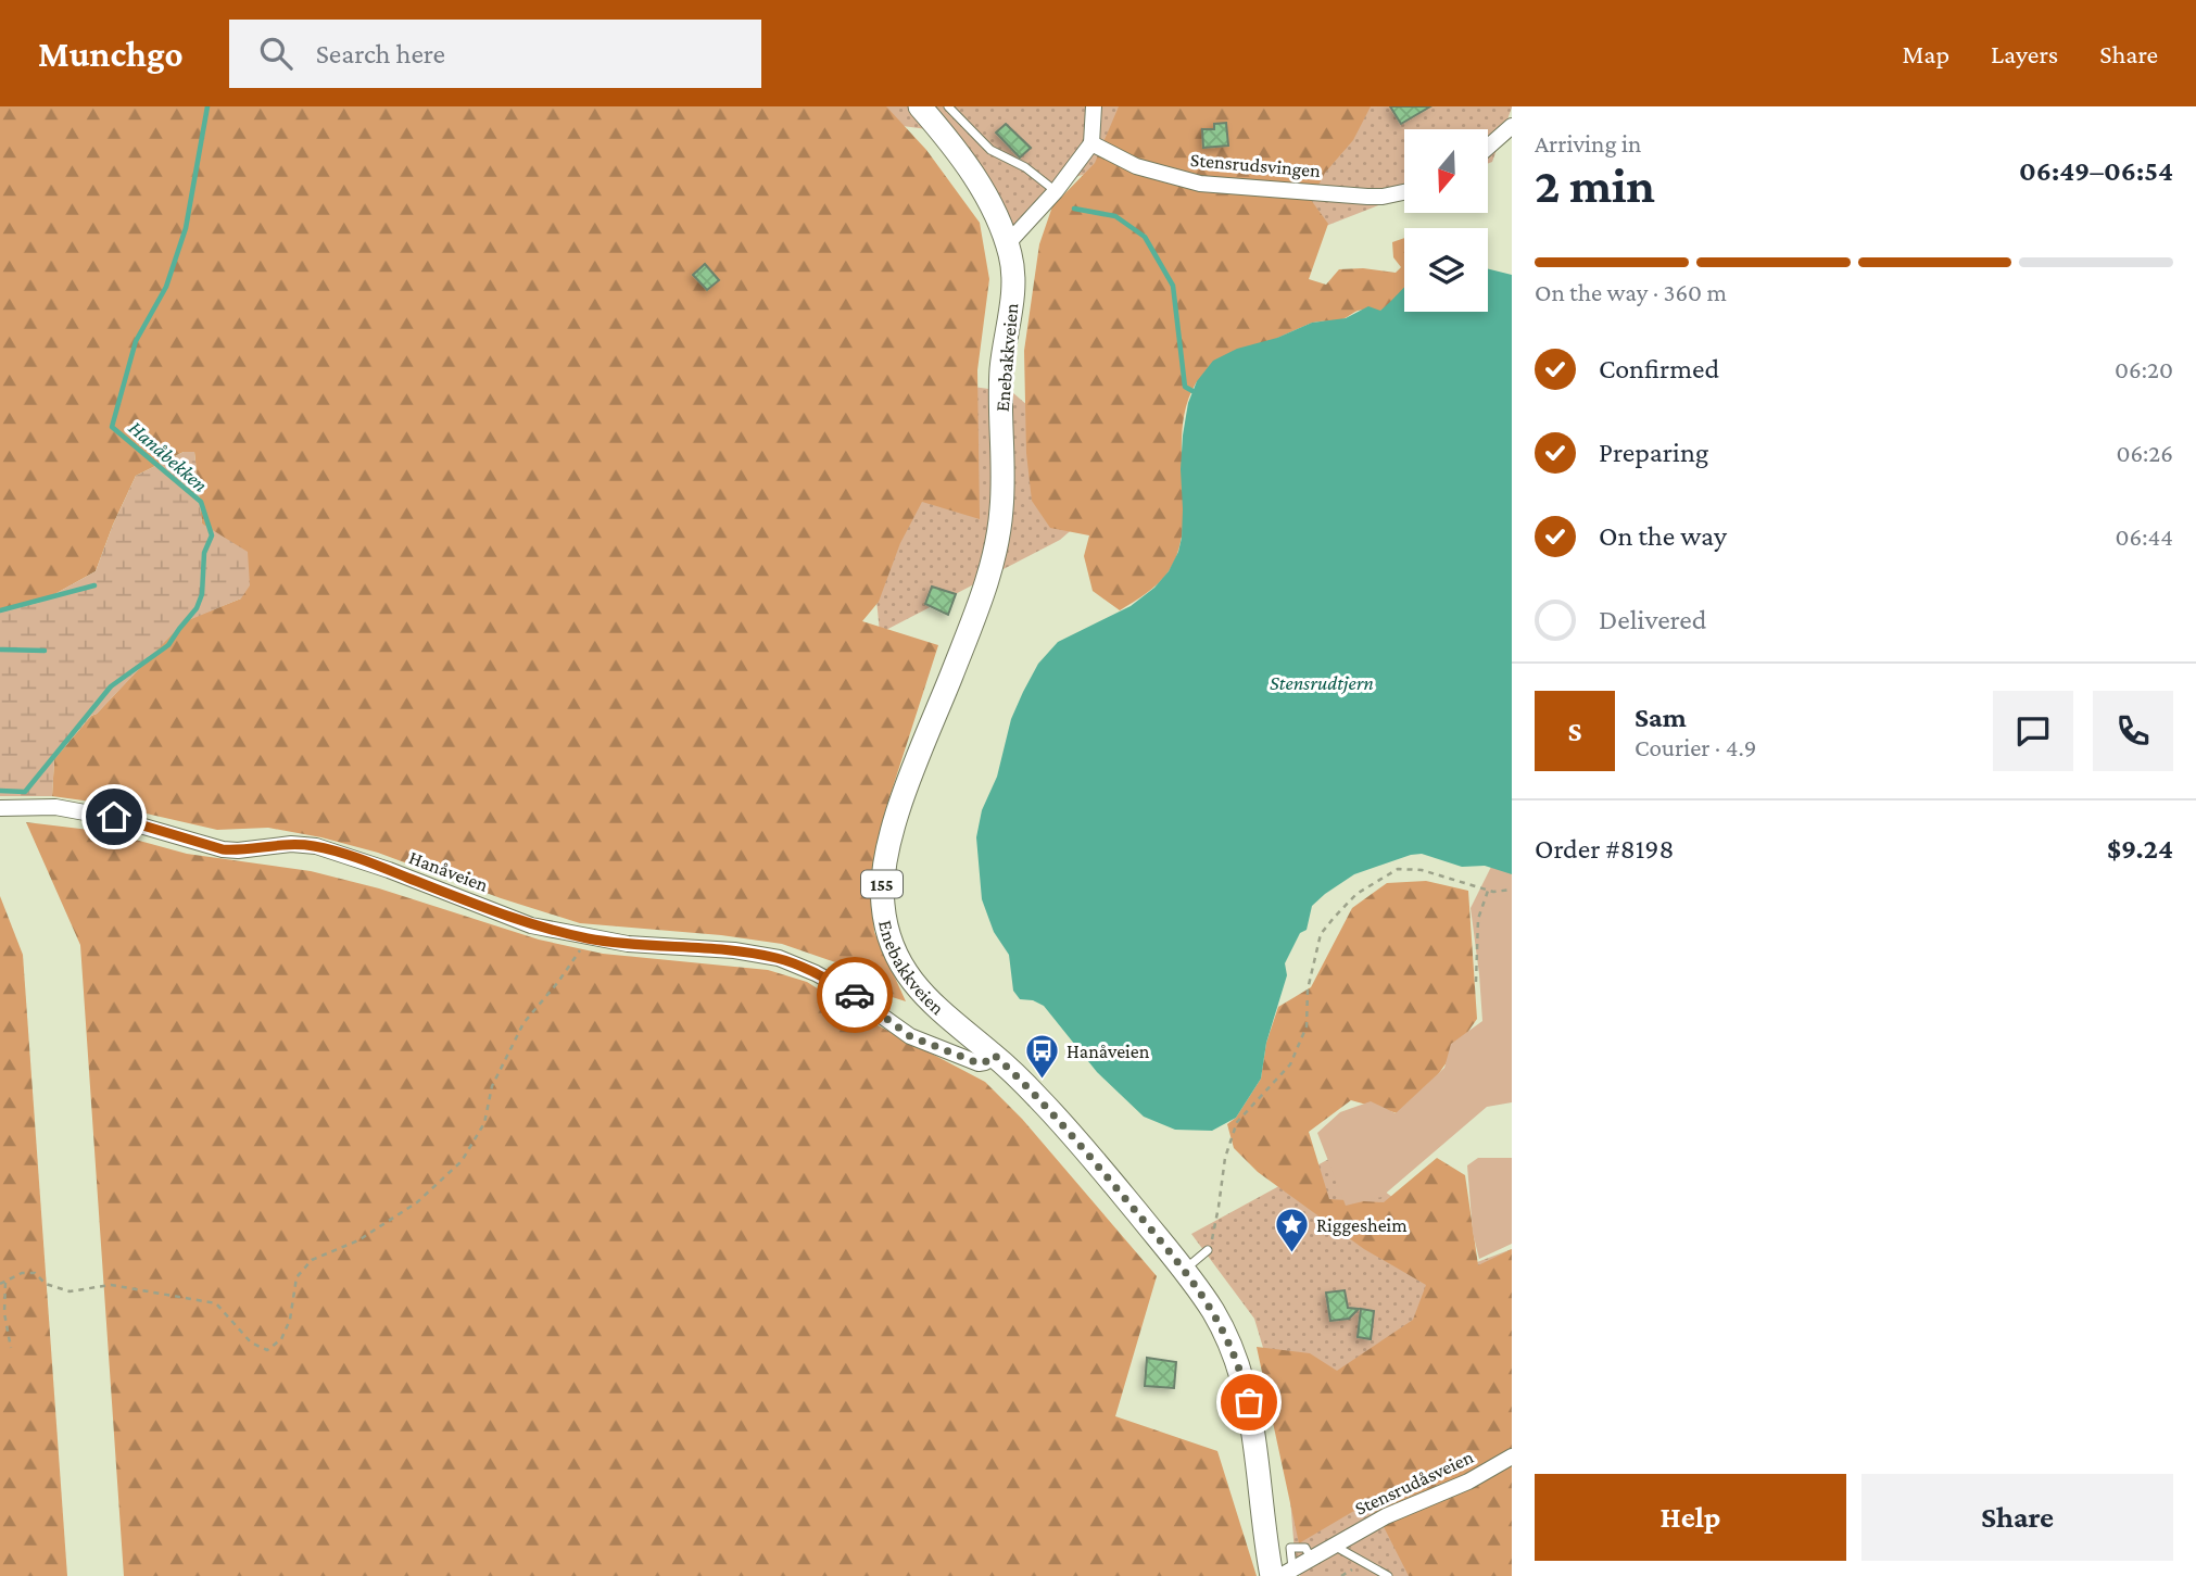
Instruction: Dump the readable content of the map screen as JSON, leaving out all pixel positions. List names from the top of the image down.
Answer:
{
  "streets": {
    "main road": ["Enebakkveien", "155"],
    "street": ["Stensrudsvingen", "Hanåveien", "Stensrudåsveien"]
  },
  "crossings": [
    ["Enebakkveien", "Hanåveien"],
    ["Enebakkveien", "Stensrudåsveien"]
  ],
  "water": ["Hanåbekken", "Stensrudtjern"],
  "places": {
    "bus stop": ["Hanåveien"],
    "place": ["Riggesheim"]
  },
  "north": "bottom",
  "page": {
    "header": "Munchgo",
    "search": "Search here",
    "nav": ["Map", "Layers", "Share"],
    "heading": ["2 min", "Arriving in", "06:49–06:54"],
    "panel": [
      "Sam",
      "Courier · 4.9",
      "Order #8198",
      "$9.24"
    ],
    "bar": "On the way · 360 m",
    "list": [
      ["Confirmed", "06:20"],
      ["Preparing", "06:26"],
      ["On the way", "06:44"],
      "Delivered"
    ],
    "round": "S",
    "buttons": ["Help", "Share"]
  }
}
